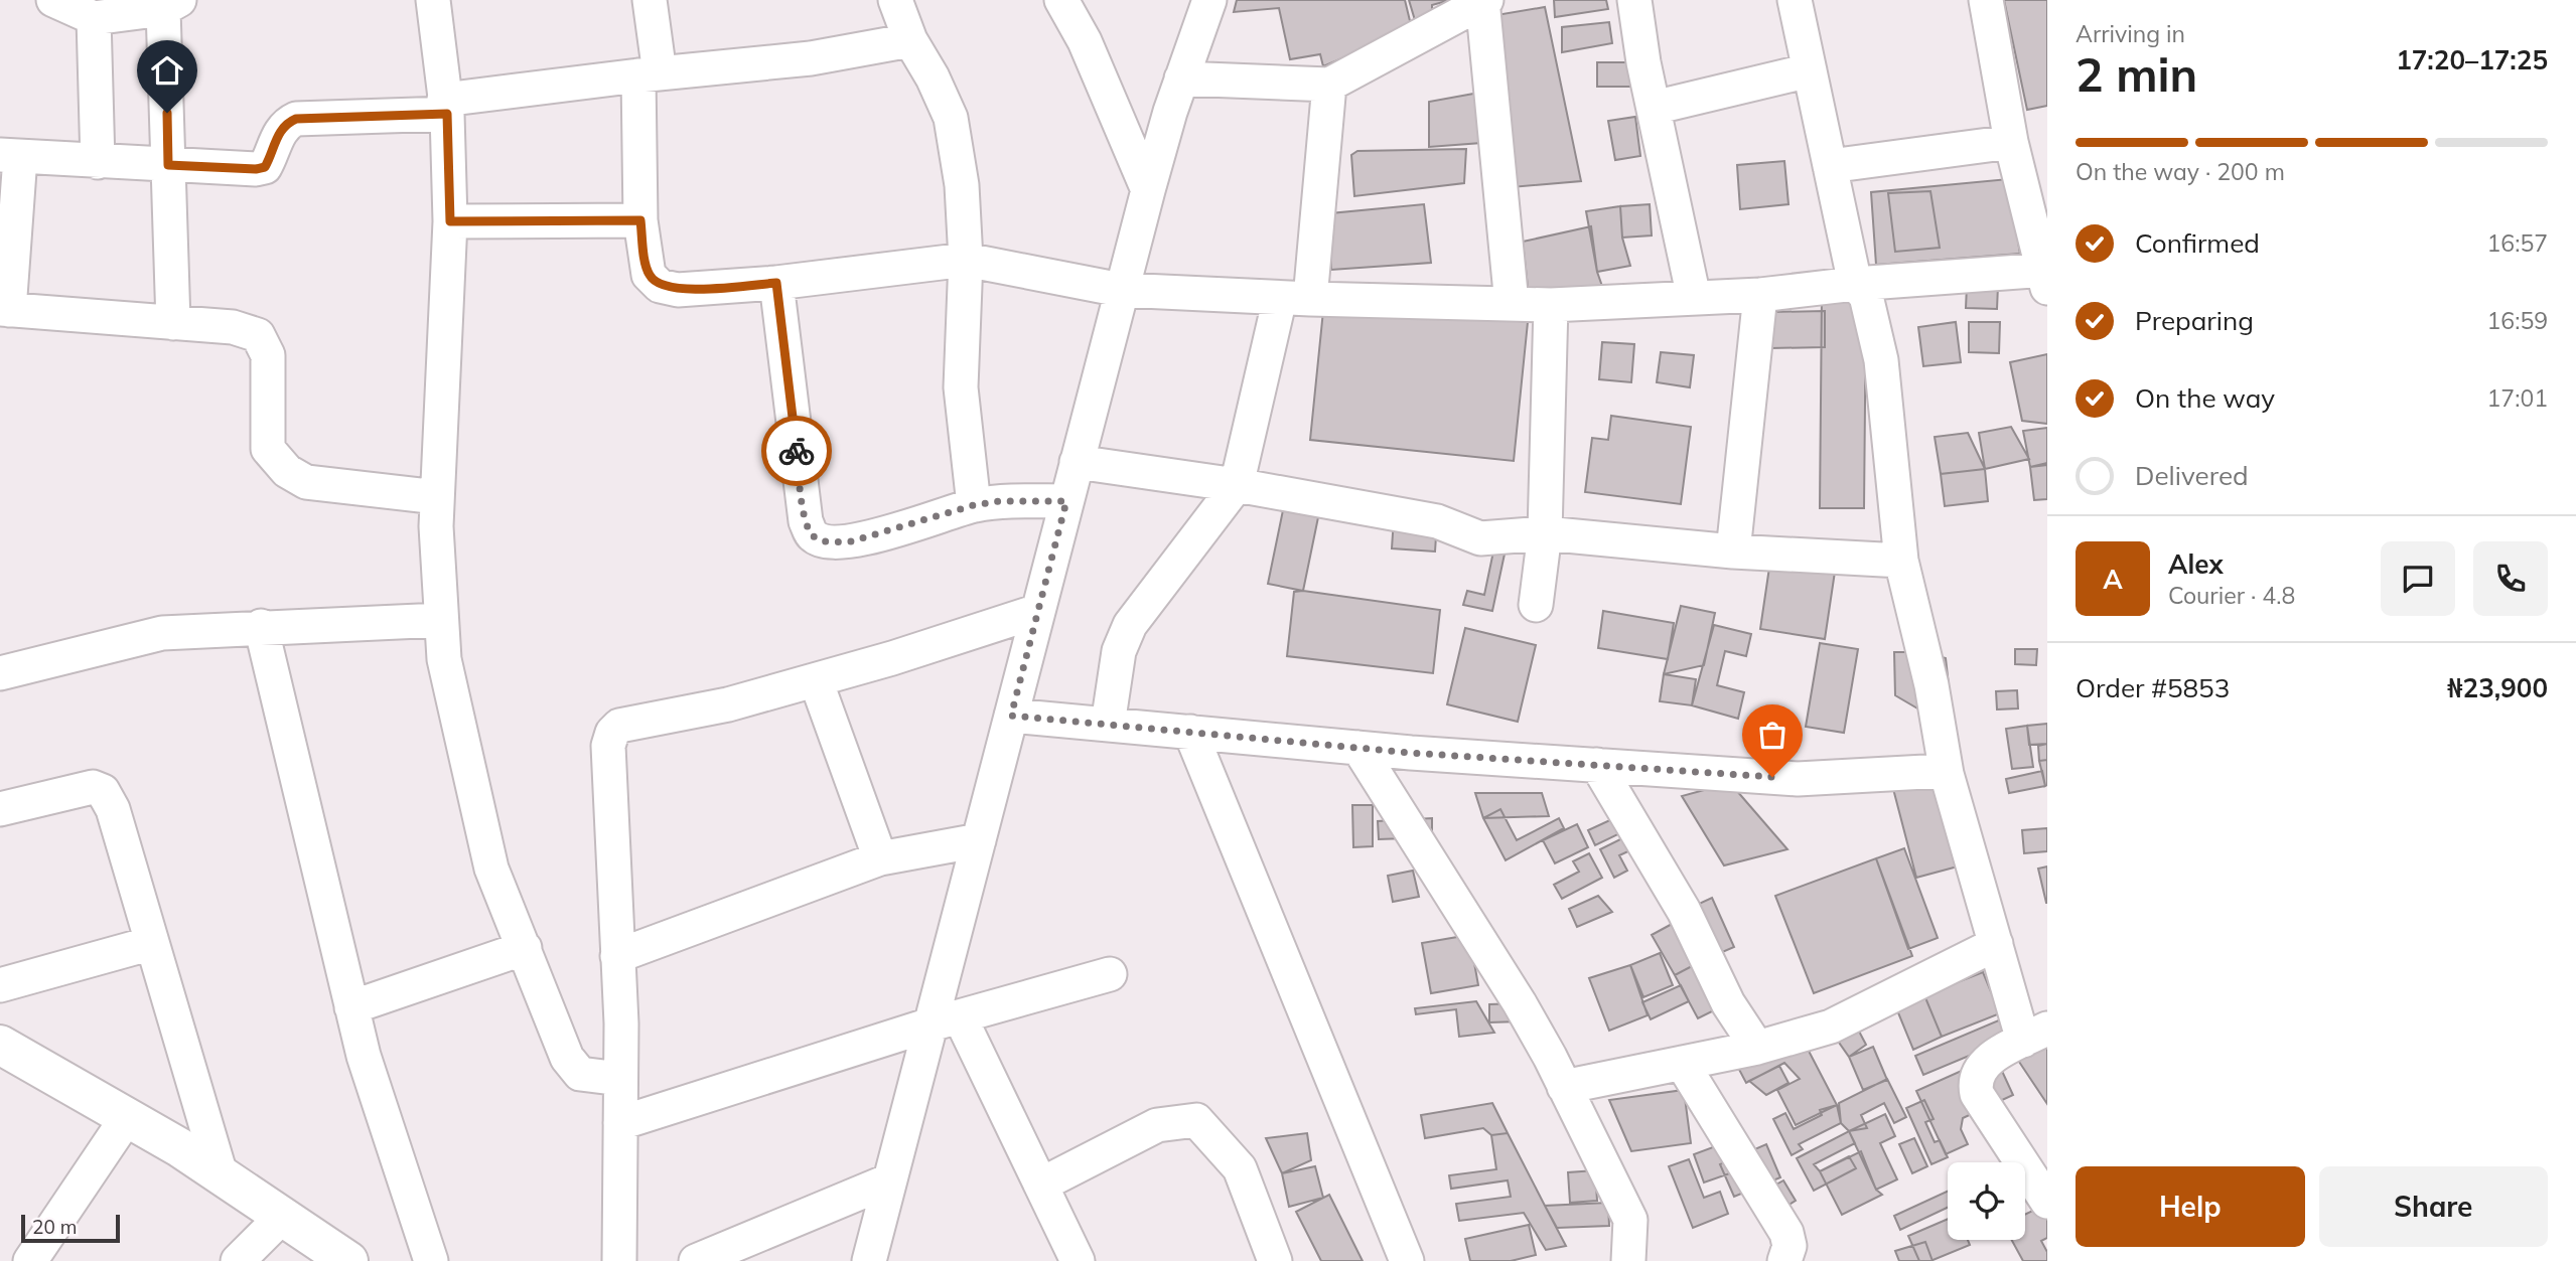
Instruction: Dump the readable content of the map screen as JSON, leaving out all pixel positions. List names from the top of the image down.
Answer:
{
  "scale_bar": "20 m",
  "page": {
    "heading": ["2 min", "Arriving in", "17:20–17:25"],
    "panel": [
      "Alex",
      "Courier · 4.8",
      "Order #5853",
      "₦23,900"
    ],
    "bar": "On the way · 200 m",
    "list": [
      ["Confirmed", "16:57"],
      ["Preparing", "16:59"],
      ["On the way", "17:01"],
      "Delivered"
    ],
    "round": "A",
    "buttons": ["Help", "Share"],
    "scale": "20 m"
  }
}
